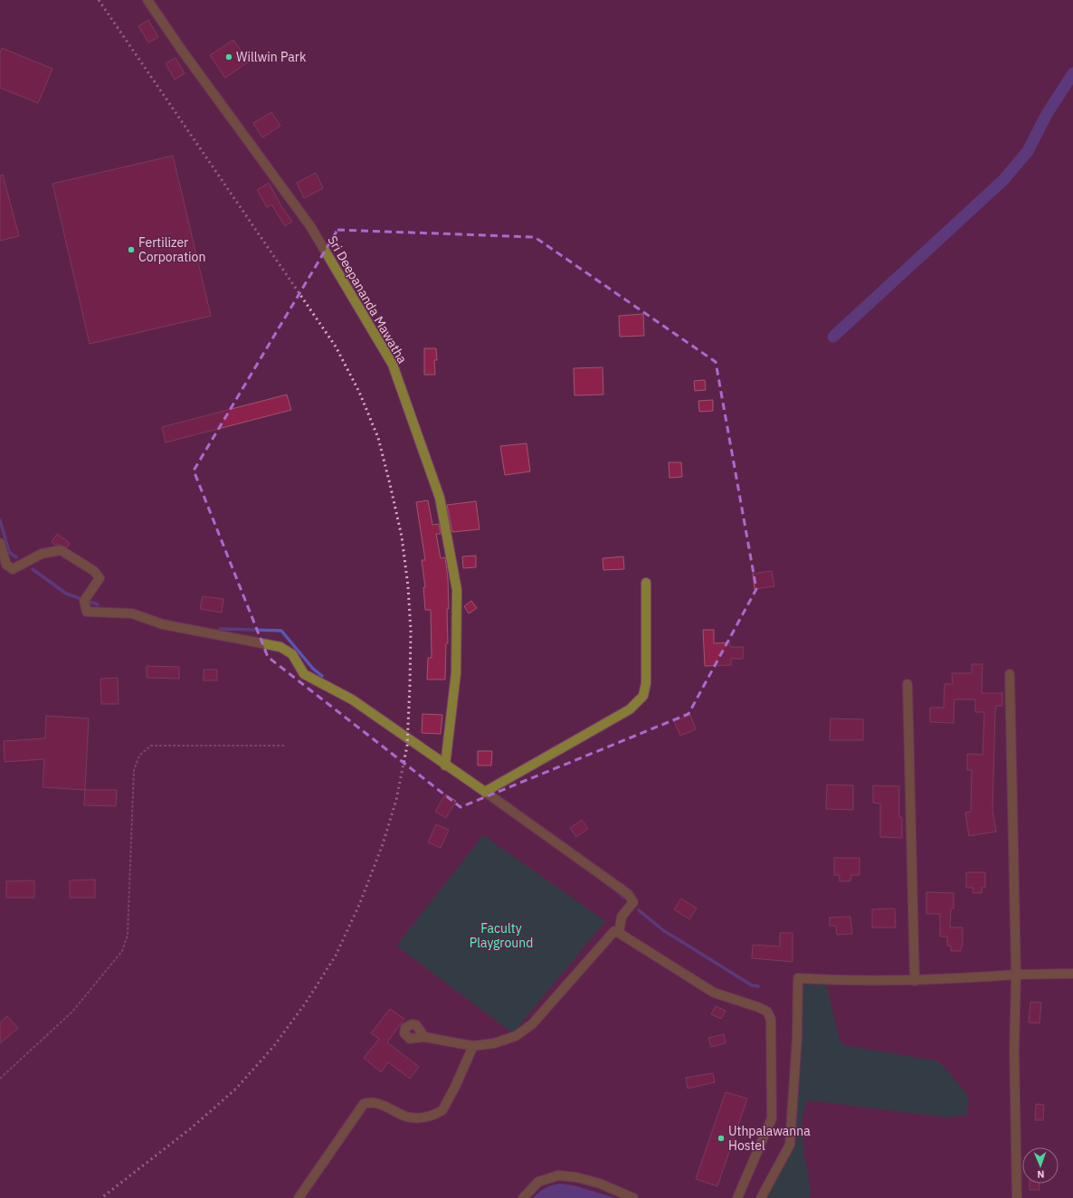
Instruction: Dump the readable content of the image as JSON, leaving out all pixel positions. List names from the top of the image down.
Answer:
{
  "streets": {
    "street": ["Sri Deepananda Mawatha"]
  },
  "parks": ["Faculty Playground"],
  "places": ["Willwin Park", "Fertilizer Corporation", "Uthpalawanna Hostel"],
  "north": "bottom"
}
